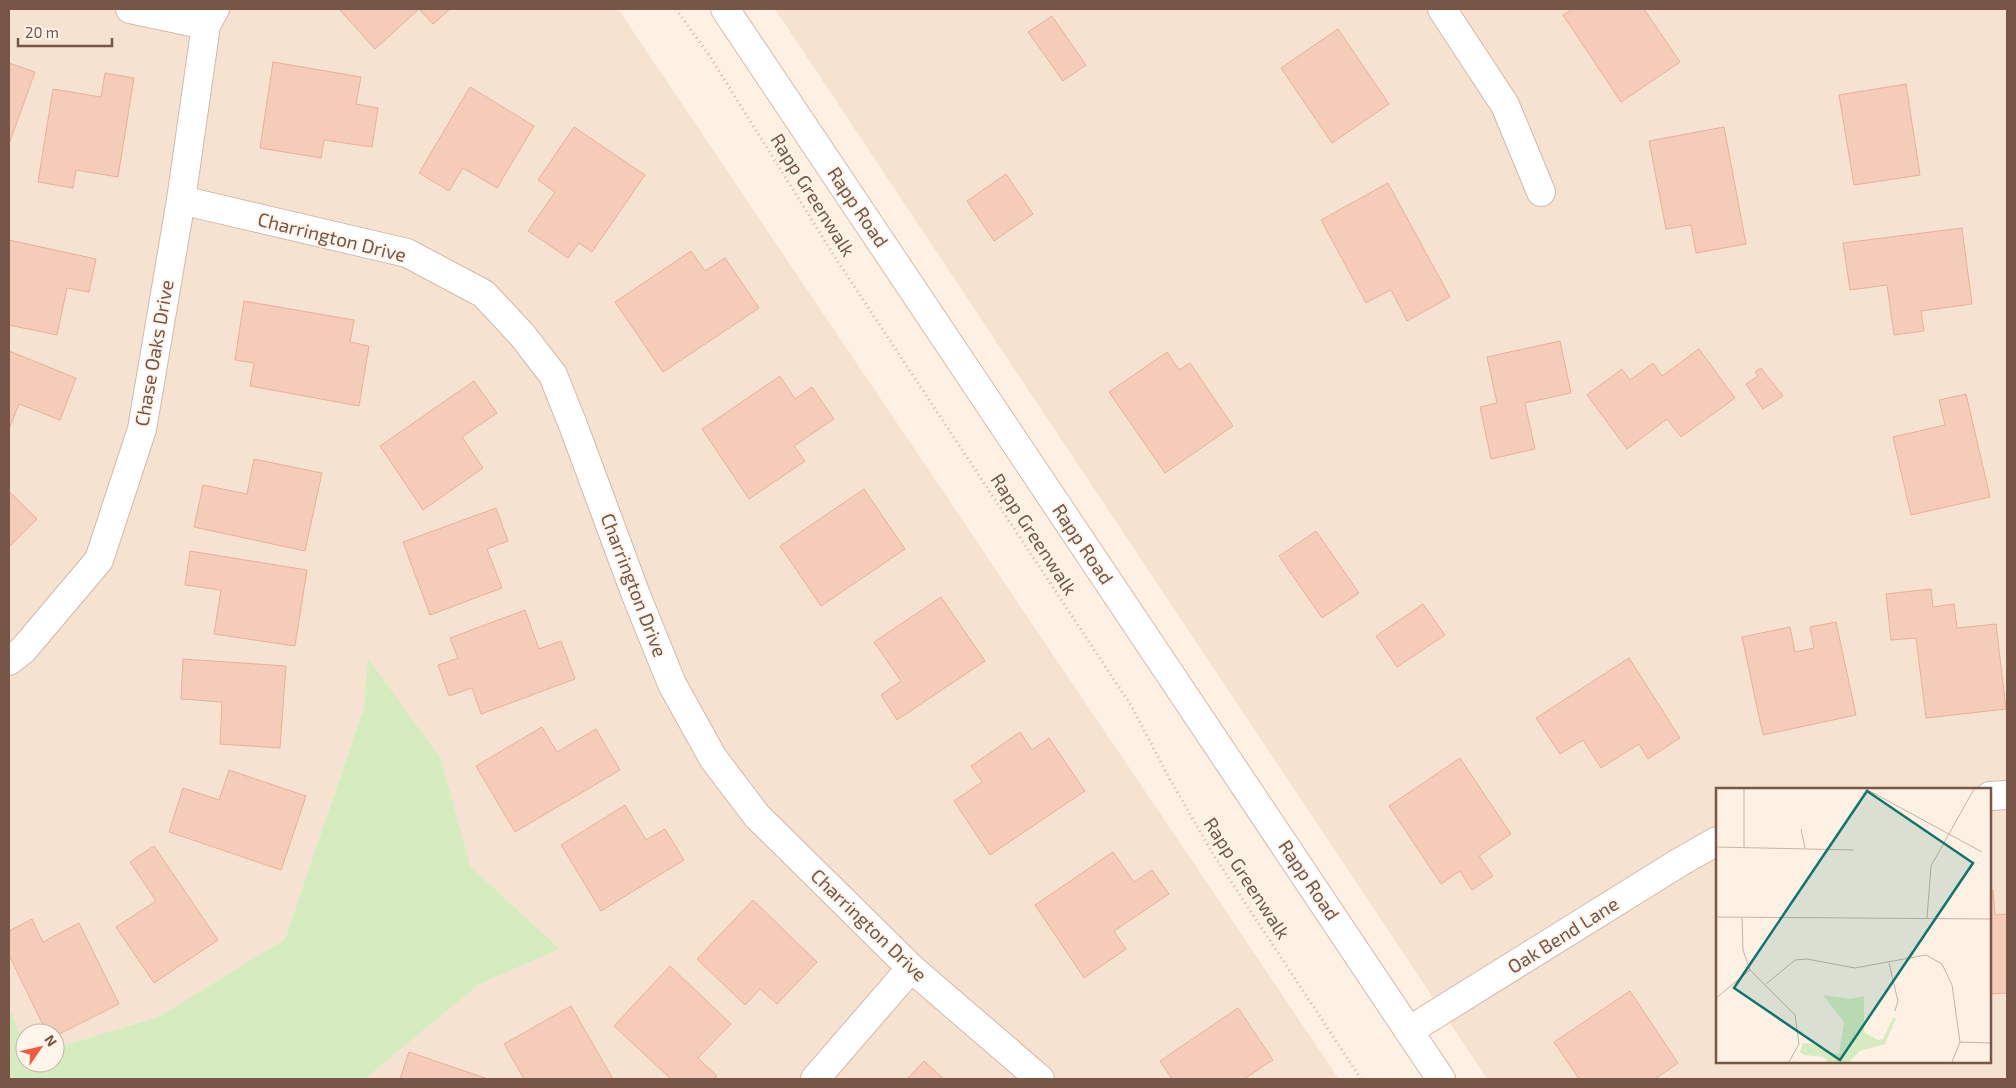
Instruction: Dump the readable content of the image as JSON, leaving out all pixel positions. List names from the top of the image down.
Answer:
{
  "streets": {
    "street": [
      "Rapp Road",
      "Charrington Drive",
      "Chase Oaks Drive",
      "Oak Bend Lane"
    ],
    "path": ["Rapp Greenwalk"]
  },
  "crossings": [
    ["Rapp Road", "Oak Bend Lane"],
    ["Charrington Drive", "Chase Oaks Drive"]
  ],
  "scale_bar": "20 m",
  "north": "top right"
}
